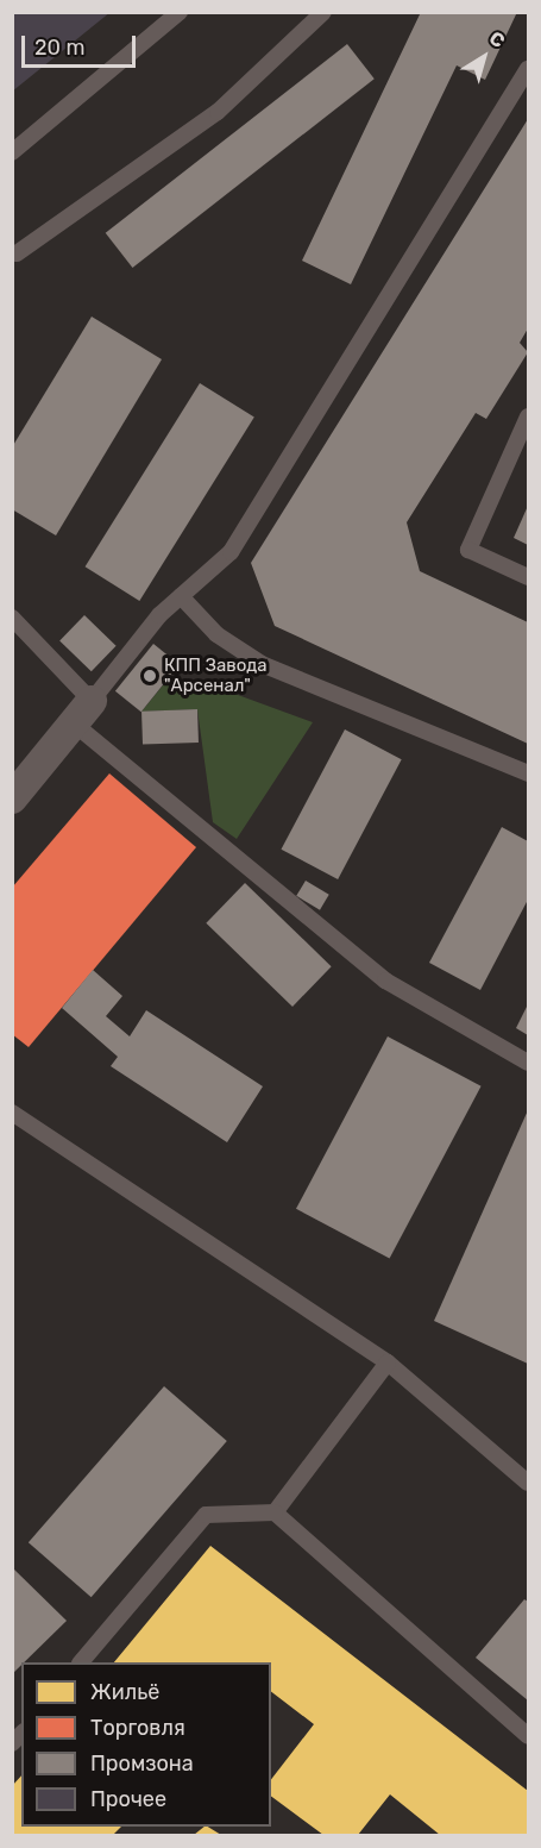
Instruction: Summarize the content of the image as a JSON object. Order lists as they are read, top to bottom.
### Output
{
  "places": ["КПП Завода \"Арсенал\""],
  "legend": [
    "Жильё",
    "Торговля",
    "Промзона",
    "Прочее"
  ],
  "scale_bar": "20 m",
  "north": "top right"
}
